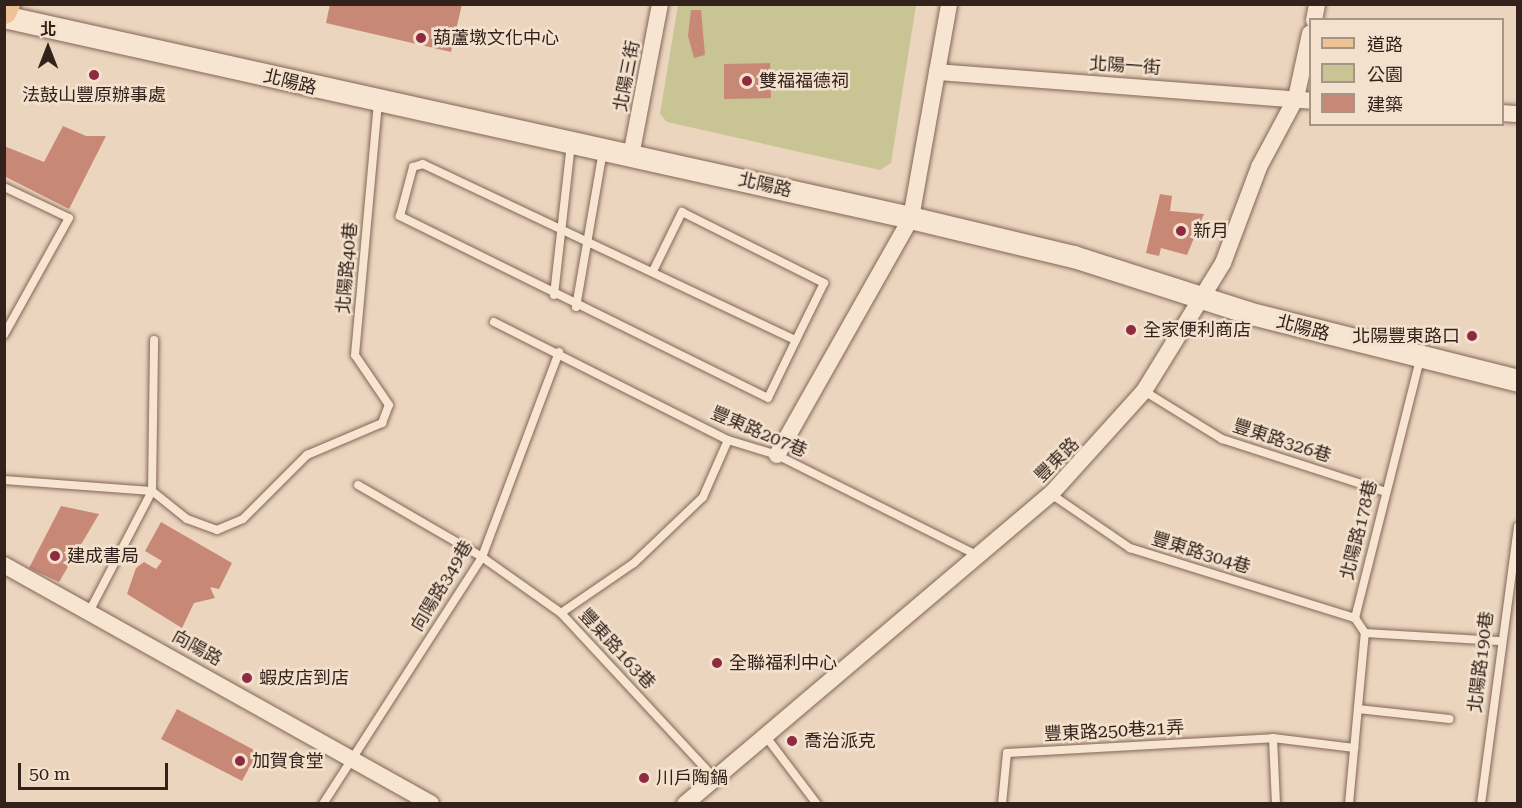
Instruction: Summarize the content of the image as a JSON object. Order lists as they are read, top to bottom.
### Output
{
  "streets": {
    "street": [
      "北陽一街",
      "北陽三街",
      "北陽路",
      "豐東路",
      "向陽路"
    ],
    "lane": [
      "北陽路40巷",
      "豐東路207巷",
      "豐東路326巷",
      "北陽路178巷",
      "豐東路304巷",
      "向陽路349巷",
      "豐東路163巷",
      "北陽路190巷",
      "豐東路250巷21弄"
    ]
  },
  "crossings": [
    ["北陽一街", "豐東路"],
    ["北陽三街", "北陽路"],
    ["北陽路", "北陽路40巷"],
    ["北陽路", "豐東路"],
    ["北陽路", "北陽路178巷"],
    ["豐東路207巷", "豐東路"],
    ["豐東路207巷", "向陽路349巷"],
    ["豐東路326巷", "豐東路"],
    ["豐東路326巷", "北陽路178巷"],
    ["豐東路", "豐東路304巷"],
    ["豐東路", "豐東路163巷"],
    ["北陽路178巷", "豐東路304巷"],
    ["向陽路349巷", "向陽路"],
    ["向陽路349巷", "豐東路163巷"]
  ],
  "places": [
    "葫蘆墩文化中心",
    "法鼓山豐原辦事處",
    "雙福福德祠",
    "新月",
    "全家便利商店",
    "北陽豐東路口",
    "建成書局",
    "全聯福利中心",
    "蝦皮店到店",
    "喬治派克",
    "加賀食堂",
    "川戶陶鍋"
  ],
  "legend": ["道路", "公園", "建築"],
  "scale_bar": "50 m",
  "north": "top"
}
